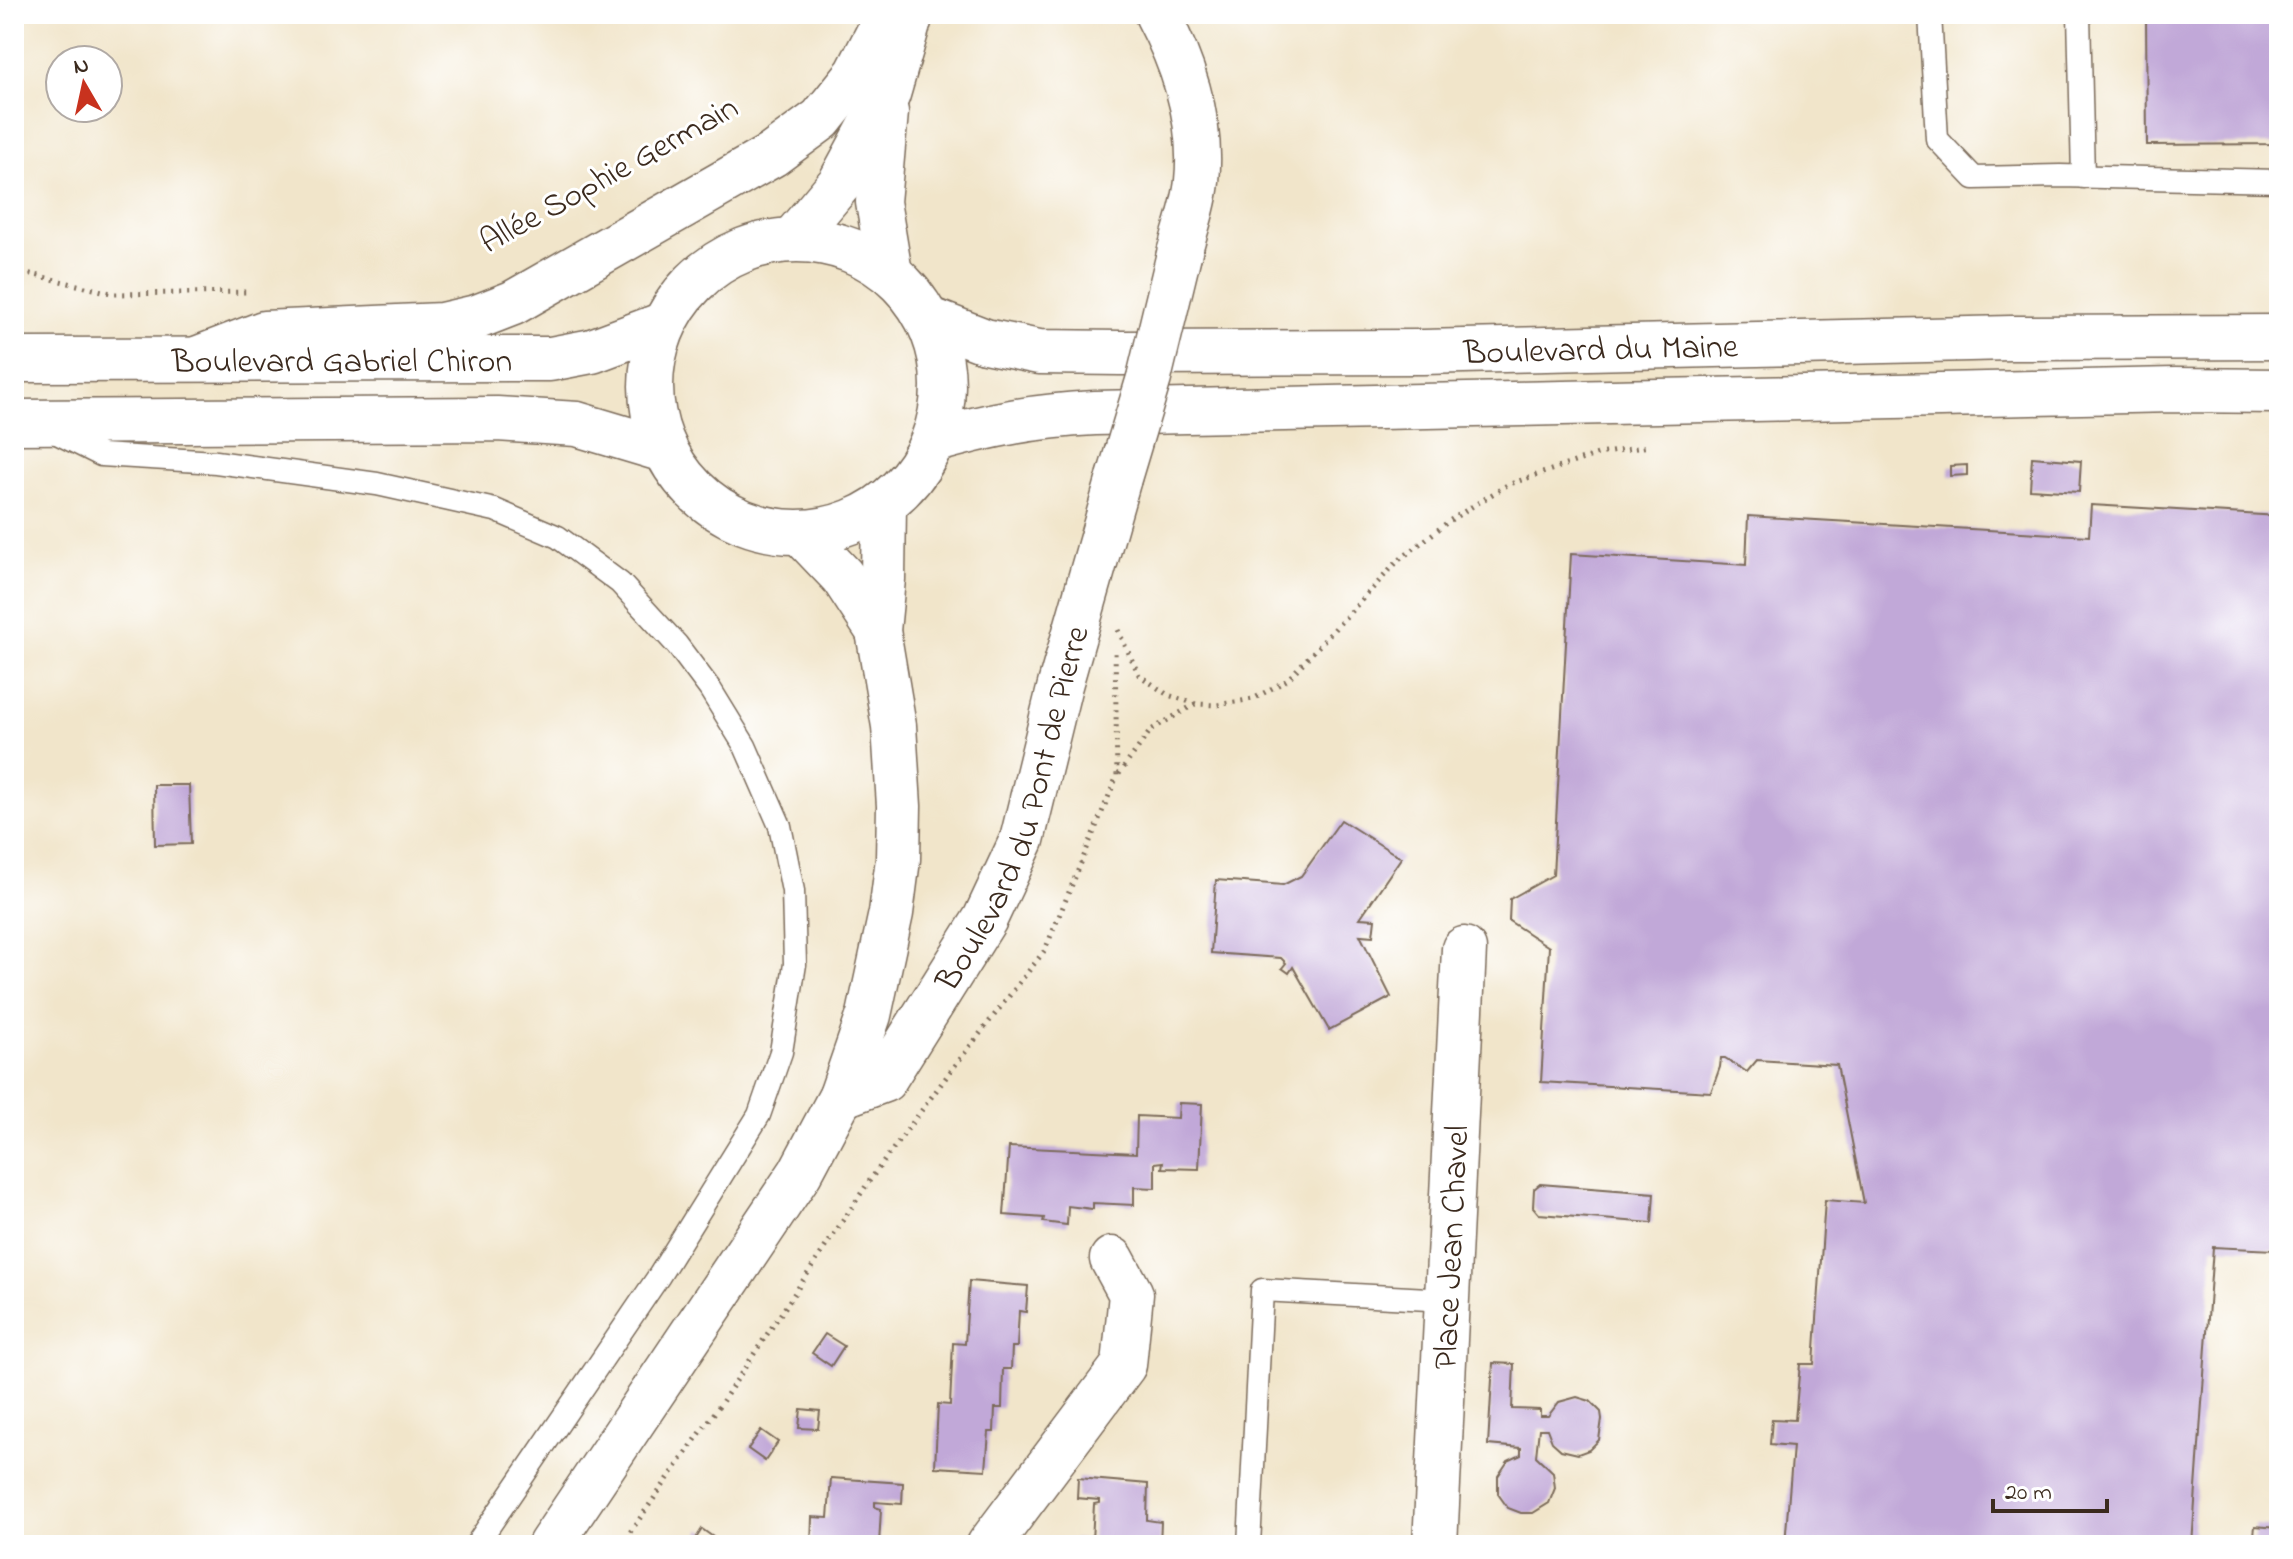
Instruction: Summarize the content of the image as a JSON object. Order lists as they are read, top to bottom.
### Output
{
  "streets": {
    "main road": [
      "Boulevard du Maine",
      "Boulevard Gabriel Chiron",
      "Boulevard du Pont de Pierre",
      "Place Jean Chavel"
    ]
  },
  "scale_bar": "20 m",
  "north": "top"
}
